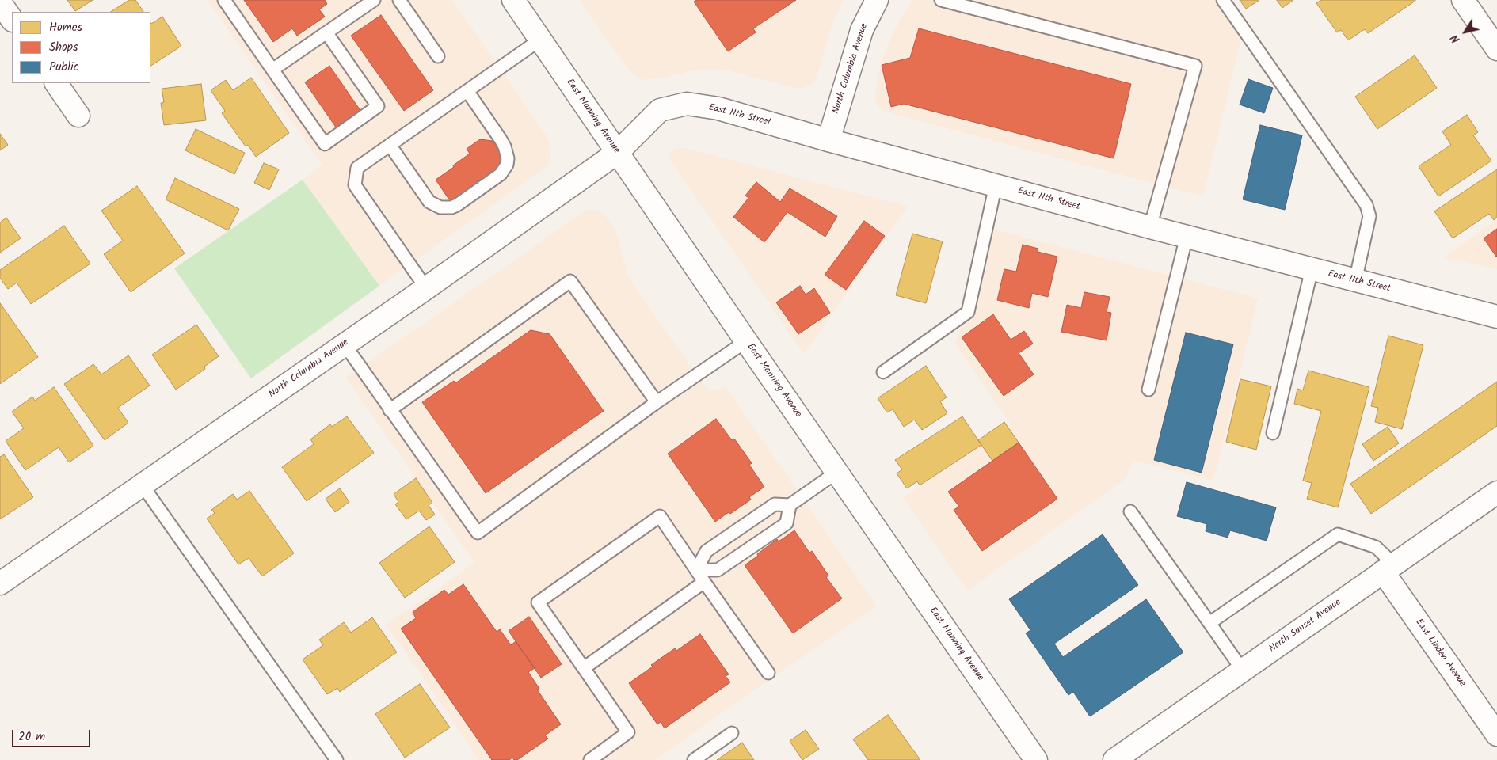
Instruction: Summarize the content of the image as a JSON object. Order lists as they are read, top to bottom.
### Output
{
  "streets": {
    "main road": [
      "North Columbia Avenue",
      "East 11th Street",
      "East Manning Avenue",
      "North Sunset Avenue",
      "East Linden Avenue"
    ]
  },
  "crossings": [
    ["North Columbia Avenue", "East 11th Street"],
    ["North Columbia Avenue", "East Manning Avenue"],
    ["East 11th Street", "East Manning Avenue"],
    ["North Sunset Avenue", "East Linden Avenue"]
  ],
  "legend": ["Homes", "Shops", "Public"],
  "scale_bar": "20 m",
  "north": "bottom left"
}
